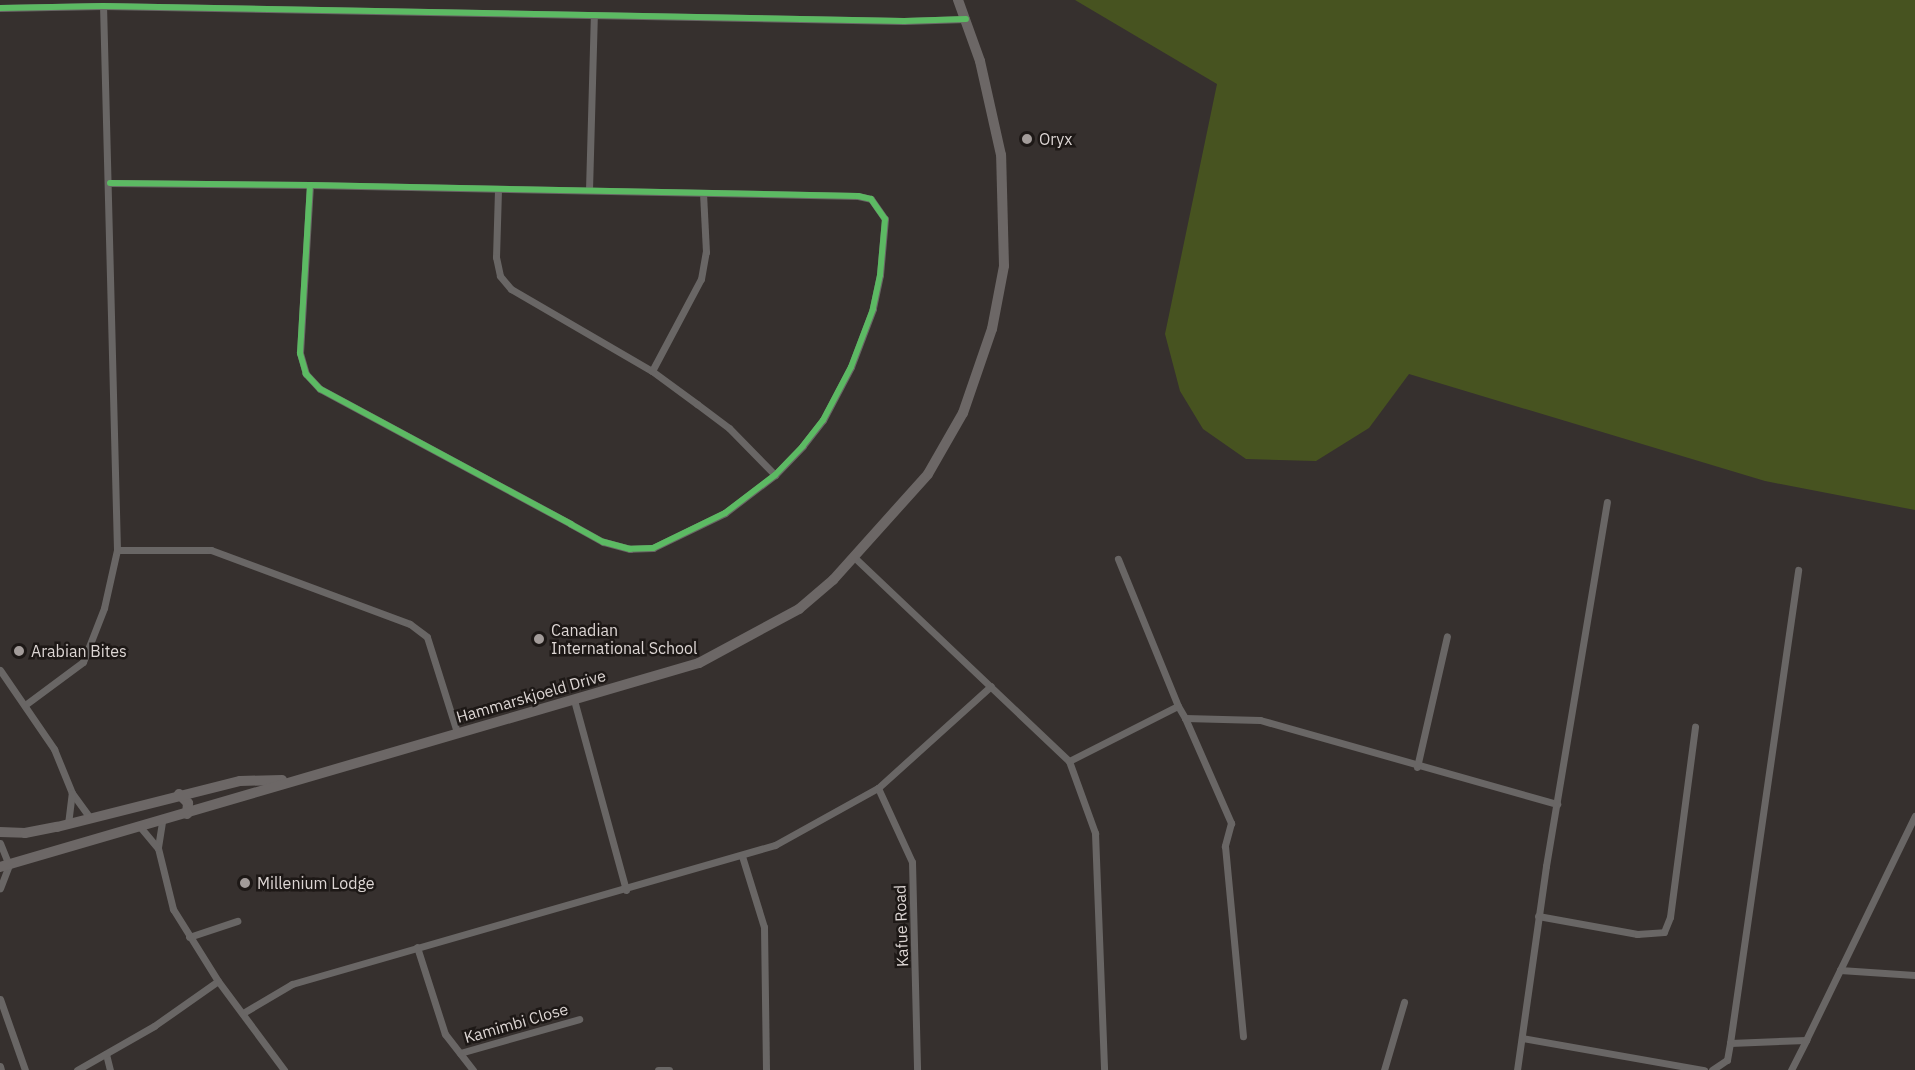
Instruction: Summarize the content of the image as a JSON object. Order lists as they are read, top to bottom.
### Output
{
  "streets": {
    "main road": ["Hammarskjoeld Drive"],
    "street": ["Kafue Road", "Kamimbi Close"]
  },
  "places": [
    "Oryx",
    "Canadian International School",
    "Arabian Bites",
    "Millenium Lodge"
  ]
}
